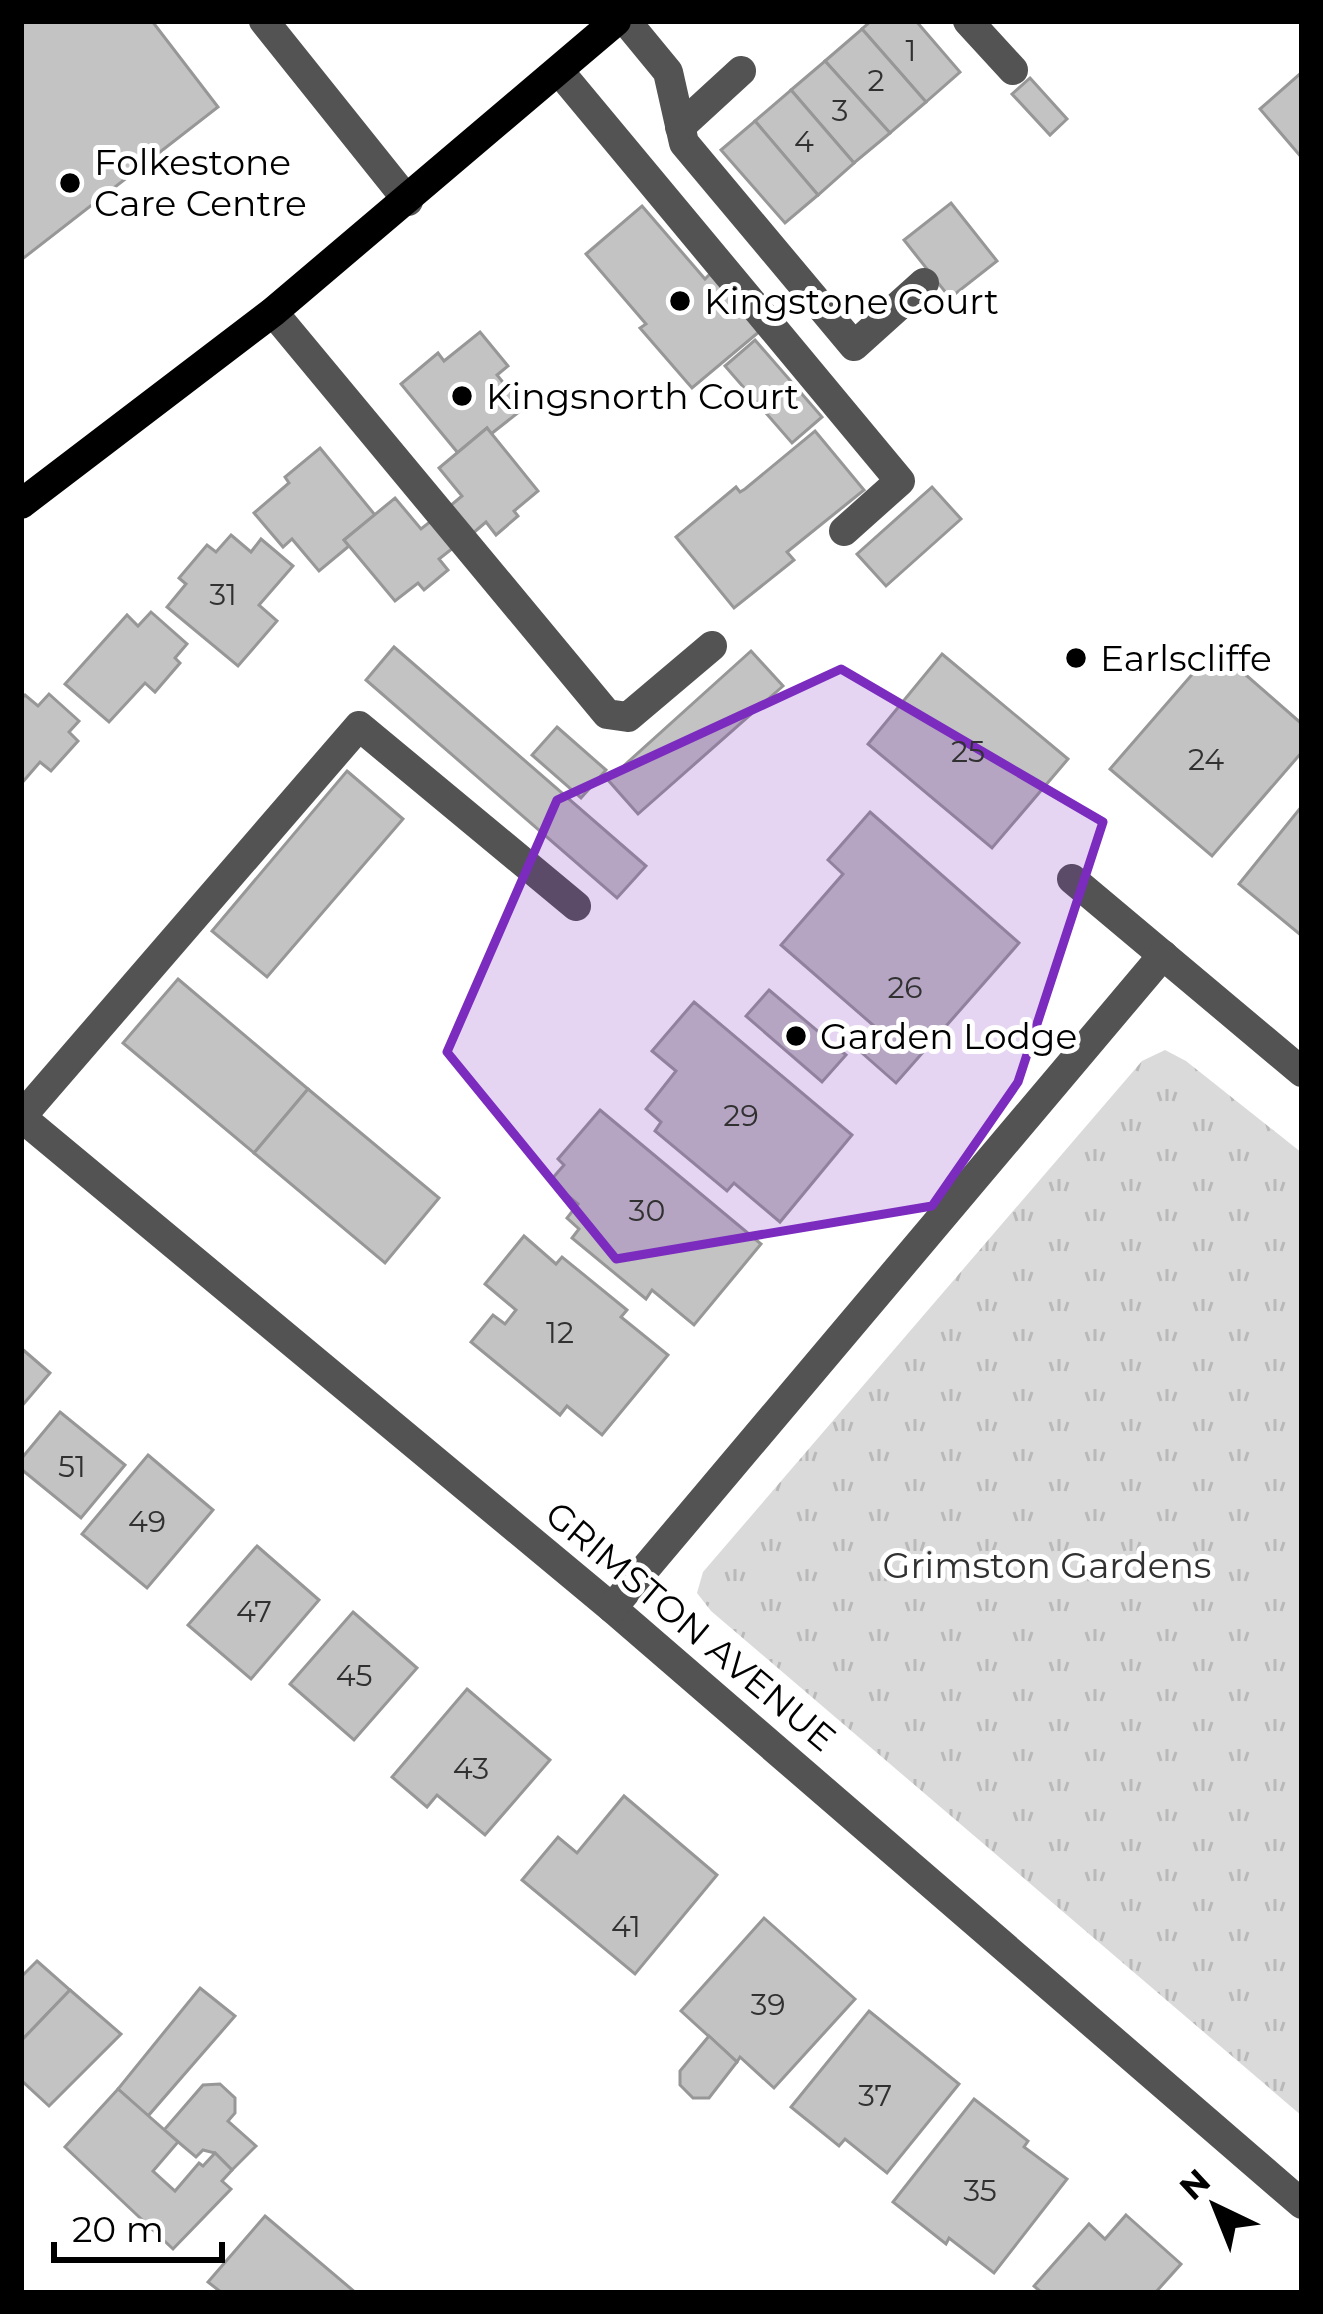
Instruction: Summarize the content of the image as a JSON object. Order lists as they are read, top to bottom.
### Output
{
  "streets": {
    "street": ["GRIMSTON AVENUE"]
  },
  "parks": ["Grimston Gardens"],
  "places": [
    "Folkestone Care Centre",
    "Kingstone Court",
    "Kingsnorth Court",
    "Earlscliffe",
    "Garden Lodge"
  ],
  "house_numbers": [
    "1",
    "2",
    "3",
    "4",
    "31",
    "25",
    "24",
    "26",
    "29",
    "30",
    "12",
    "51",
    "49",
    "47",
    "45",
    "43",
    "41",
    "39",
    "37",
    "35"
  ],
  "scale_bar": "20 m",
  "north": "top left"
}
